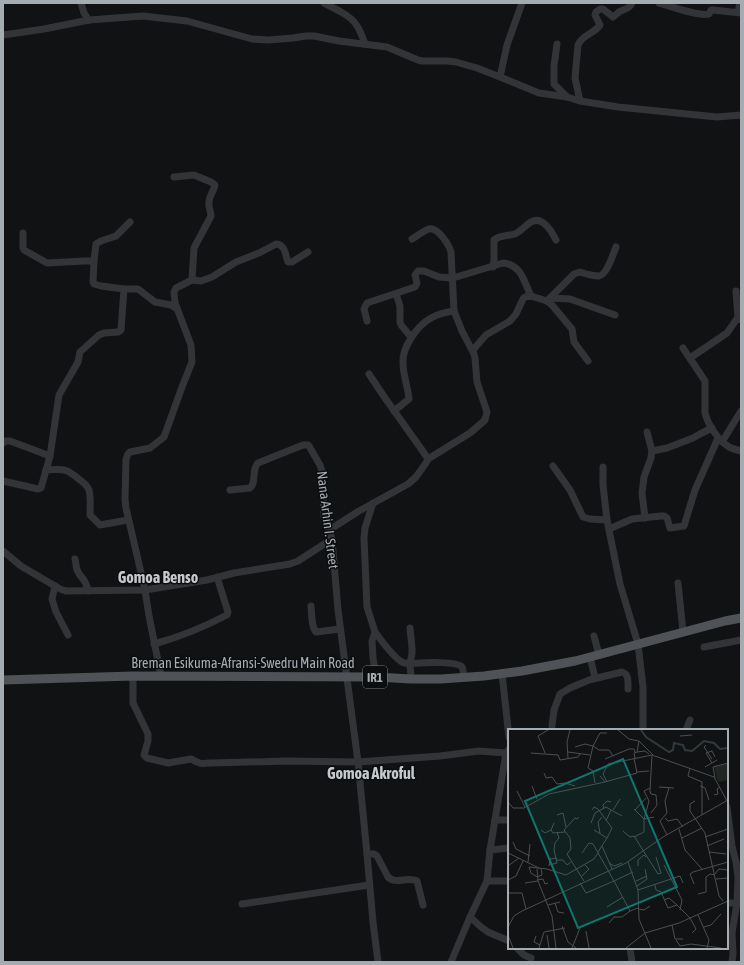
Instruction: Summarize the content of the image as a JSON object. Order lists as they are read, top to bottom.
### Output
{
  "streets": {
    "main road": ["Breman Esikuma-Afransi-Swedru Main Road", "IR1"],
    "street": ["Nana Arhin I. Street"]
  },
  "crossings": [
    ["Nana Arhin I. Street", "Breman Esikuma-Afransi-Swedru Main Road"]
  ],
  "districts": ["Gomoa Benso", "Gomoa Akroful"]
}
